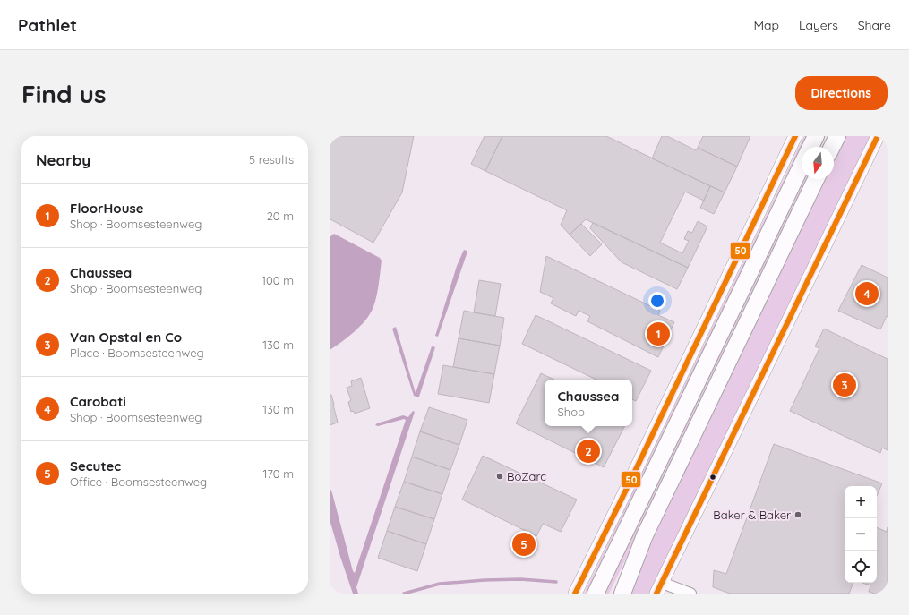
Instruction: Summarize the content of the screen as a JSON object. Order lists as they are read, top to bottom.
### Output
{
  "places": ["BoZarc", "Baker & Baker"],
  "lines": ["transit line 50"],
  "north": "bottom",
  "page": {
    "header": "Pathlet",
    "nav": ["Map", "Layers", "Share"],
    "buttons": "Directions",
    "title": "Find us",
    "heading": ["Nearby", "5 results"],
    "list": [
      {
        "mark": "1",
        "name": "FloorHouse",
        "note": "Shop · Boomsesteenweg",
        "value": "20 m"
      },
      {
        "mark": "2",
        "name": "Chaussea",
        "note": "Shop · Boomsesteenweg",
        "value": "100 m"
      },
      {
        "mark": "3",
        "name": "Van Opstal en Co",
        "note": "Place · Boomsesteenweg",
        "value": "130 m"
      },
      {
        "mark": "4",
        "name": "Carobati",
        "note": "Shop · Boomsesteenweg",
        "value": "130 m"
      },
      {
        "mark": "5",
        "name": "Secutec",
        "note": "Office · Boomsesteenweg",
        "value": "170 m"
      }
    ],
    "pins": [
      "4",
      "1",
      "3",
      "2",
      "5"
    ],
    "popup": ["Chaussea", "Shop"],
    "map_buttons": ["+", "−"]
  }
}
